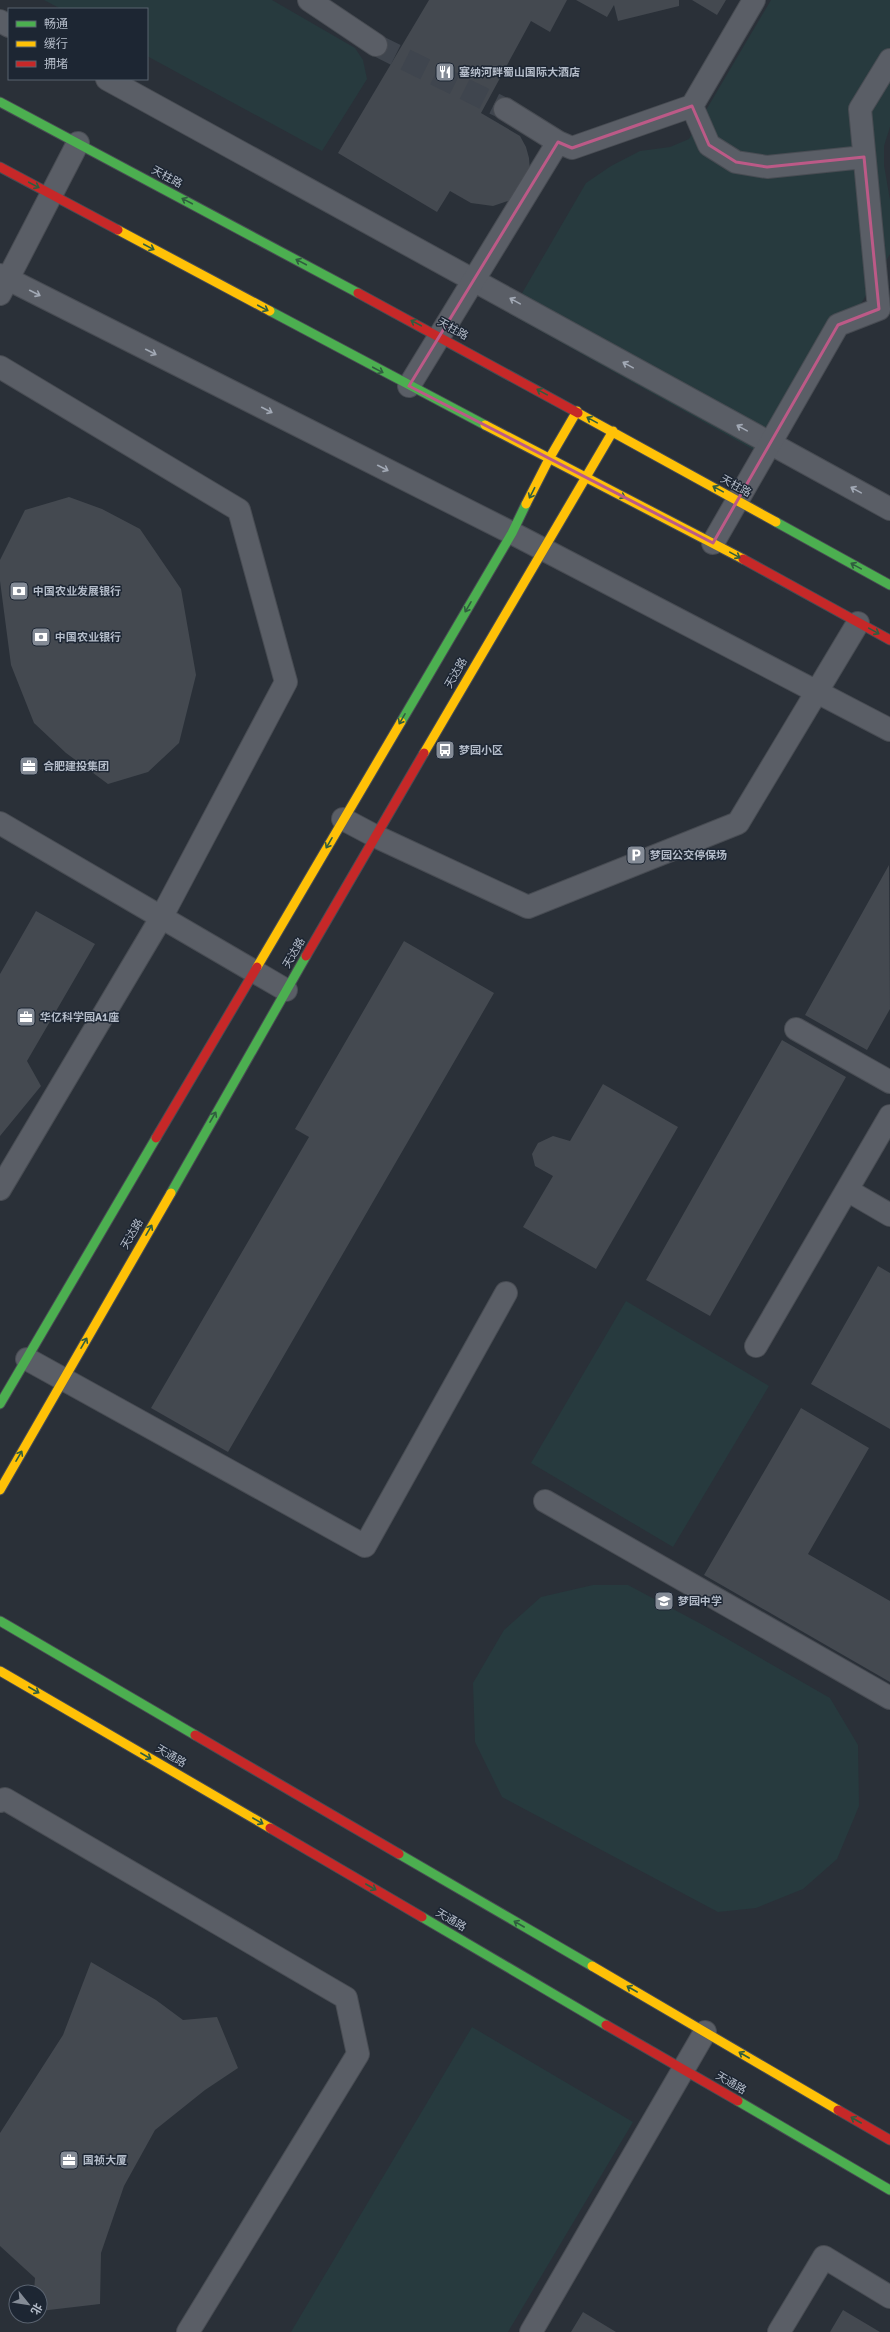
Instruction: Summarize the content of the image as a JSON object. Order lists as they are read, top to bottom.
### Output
{
  "streets": {
    "street": ["天柱路", "天达路", "天通路"]
  },
  "crossings": [
    ["天柱路", "天达路"]
  ],
  "places": {
    "restaurant": ["塞纳河畔蜀山国际大酒店"],
    "bank": ["中国农业发展银行", "中国农业银行"],
    "bus stop": ["梦园小区"],
    "office": ["合肥建投集团", "华亿科学园A1座", "国祯大厦"],
    "parking": ["梦园公交停保场"],
    "school or university": ["梦园中学"]
  },
  "legend": ["畅通", "缓行", "拥堵"],
  "north": "bottom right"
}
